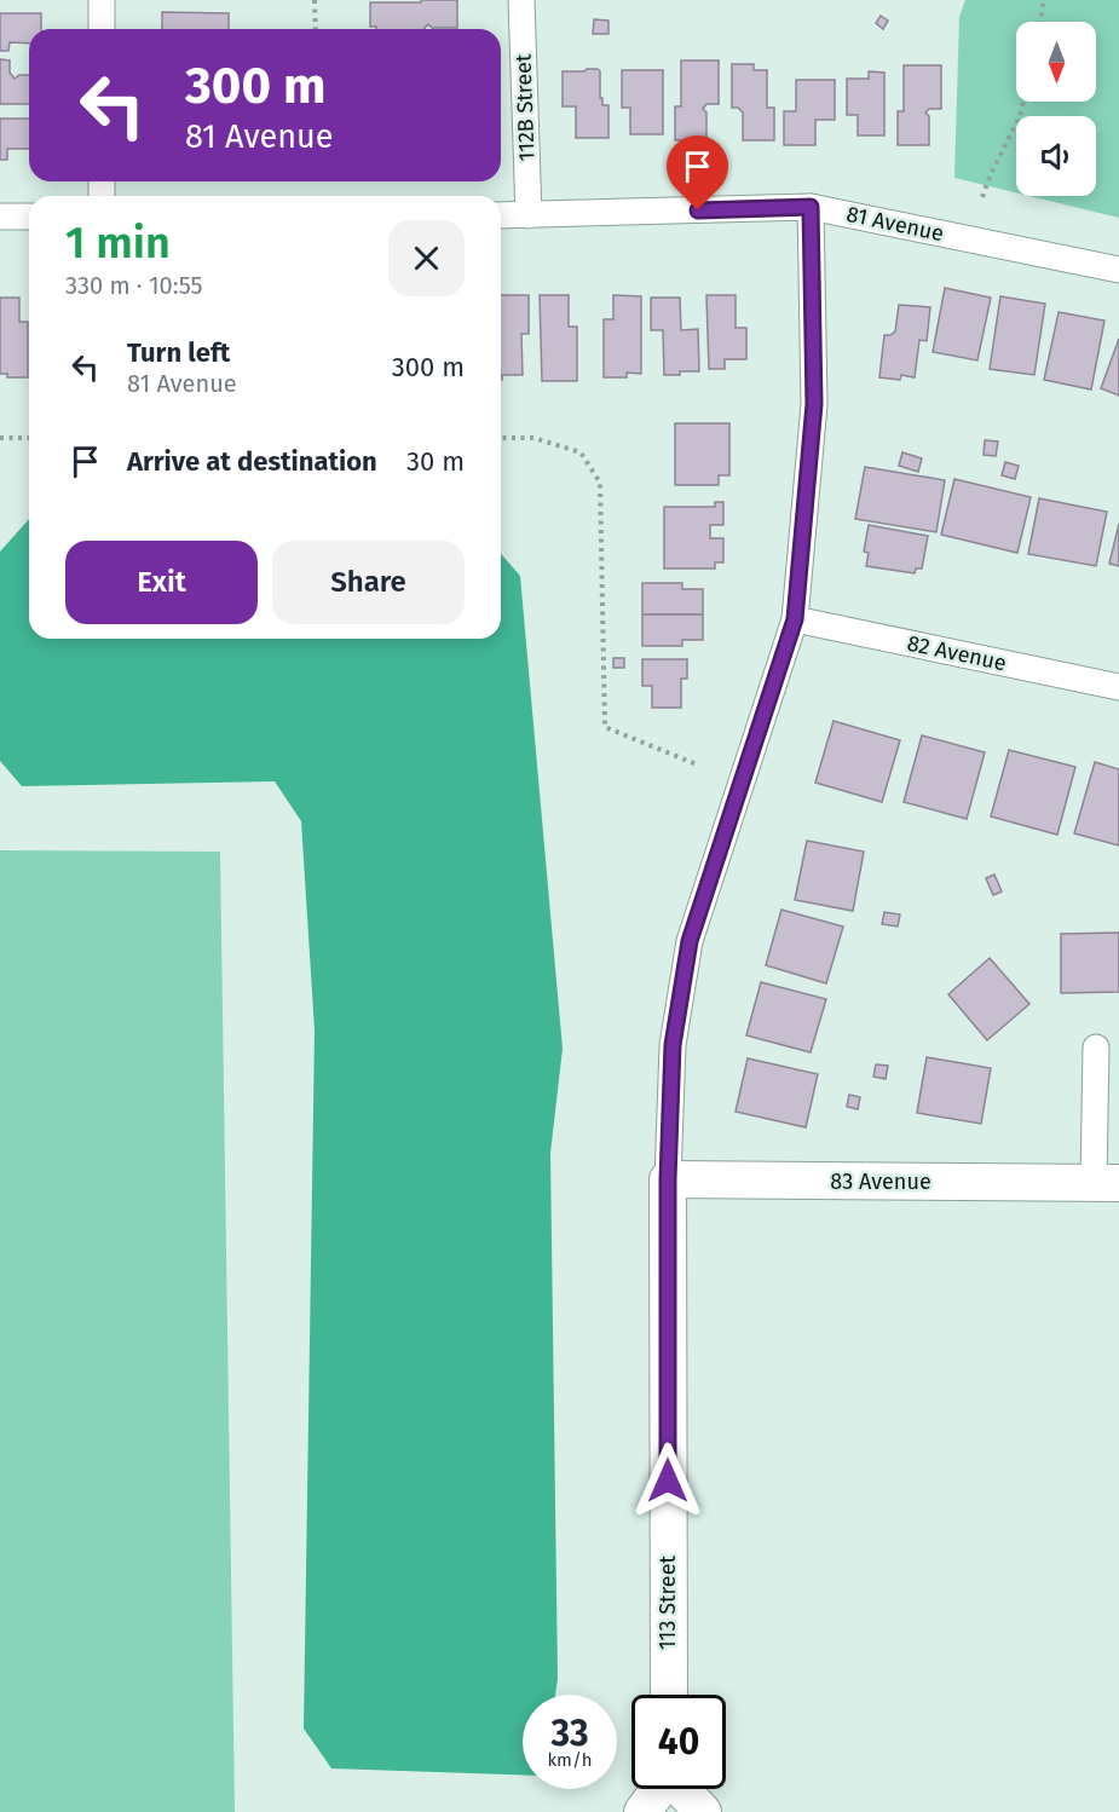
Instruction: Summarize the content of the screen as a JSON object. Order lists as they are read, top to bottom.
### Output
{
  "streets": {
    "street": [
      "112B Street",
      "81 Avenue",
      "82 Avenue",
      "83 Avenue",
      "113 Street"
    ]
  },
  "crossings": [
    ["112B Street", "81 Avenue"],
    ["81 Avenue", "113 Street"],
    ["82 Avenue", "113 Street"],
    ["83 Avenue", "113 Street"]
  ],
  "north": "bottom",
  "page": {
    "turn": ["300 m", "81 Avenue"],
    "heading": ["1 min", "330 m · 10:55"],
    "list": [
      {
        "name": "Turn left",
        "note": "81 Avenue",
        "value": "300 m"
      },
      {
        "name": "Arrive at destination",
        "value": "30 m"
      }
    ],
    "buttons": ["Exit", "Share"],
    "speed": "33 km/h",
    "limit": "40"
  }
}
